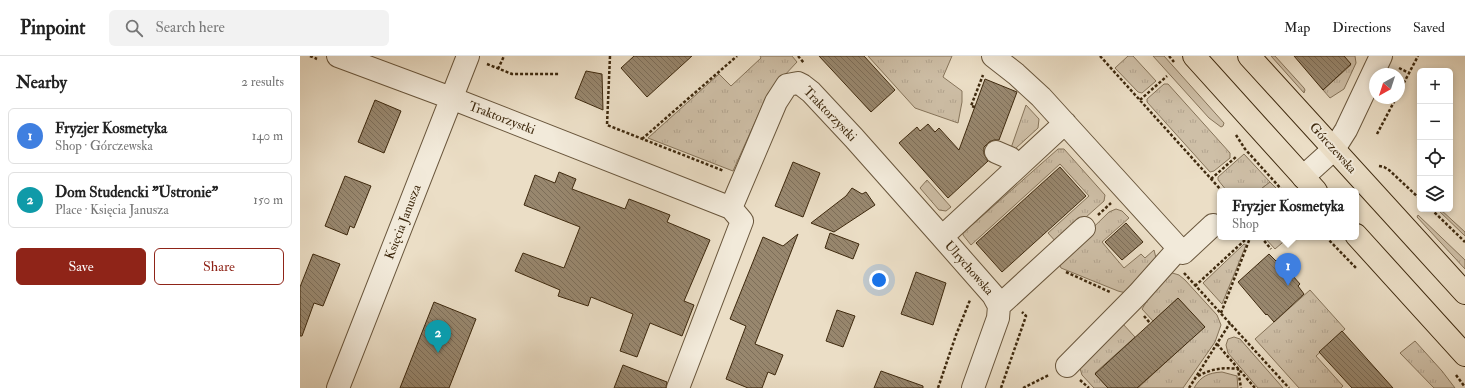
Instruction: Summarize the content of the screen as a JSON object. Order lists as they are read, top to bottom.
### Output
{
  "streets": {
    "main road": ["Górczewska"],
    "street": ["Traktorzystki", "Księcia Janusza", "Ulrychowska"]
  },
  "crossings": [
    ["Traktorzystki", "Księcia Janusza"],
    ["Traktorzystki", "Ulrychowska"]
  ],
  "north": "bottom left",
  "page": {
    "header": "Pinpoint",
    "search": "Search here",
    "nav": ["Map", "Directions", "Saved"],
    "heading": ["Nearby", "2 results"],
    "map_buttons": ["+", "−"],
    "list": [
      {
        "mark": "1",
        "name": "Fryzjer Kosmetyka",
        "note": "Shop · Górczewska",
        "value": "140 m"
      },
      {
        "mark": "2",
        "name": "Dom Studencki \"Ustronie\"",
        "note": "Place · Księcia Janusza",
        "value": "150 m"
      }
    ],
    "popup": ["Fryzjer Kosmetyka", "Shop"],
    "buttons": ["Save", "Share"],
    "pins": ["1", "2"]
  }
}
